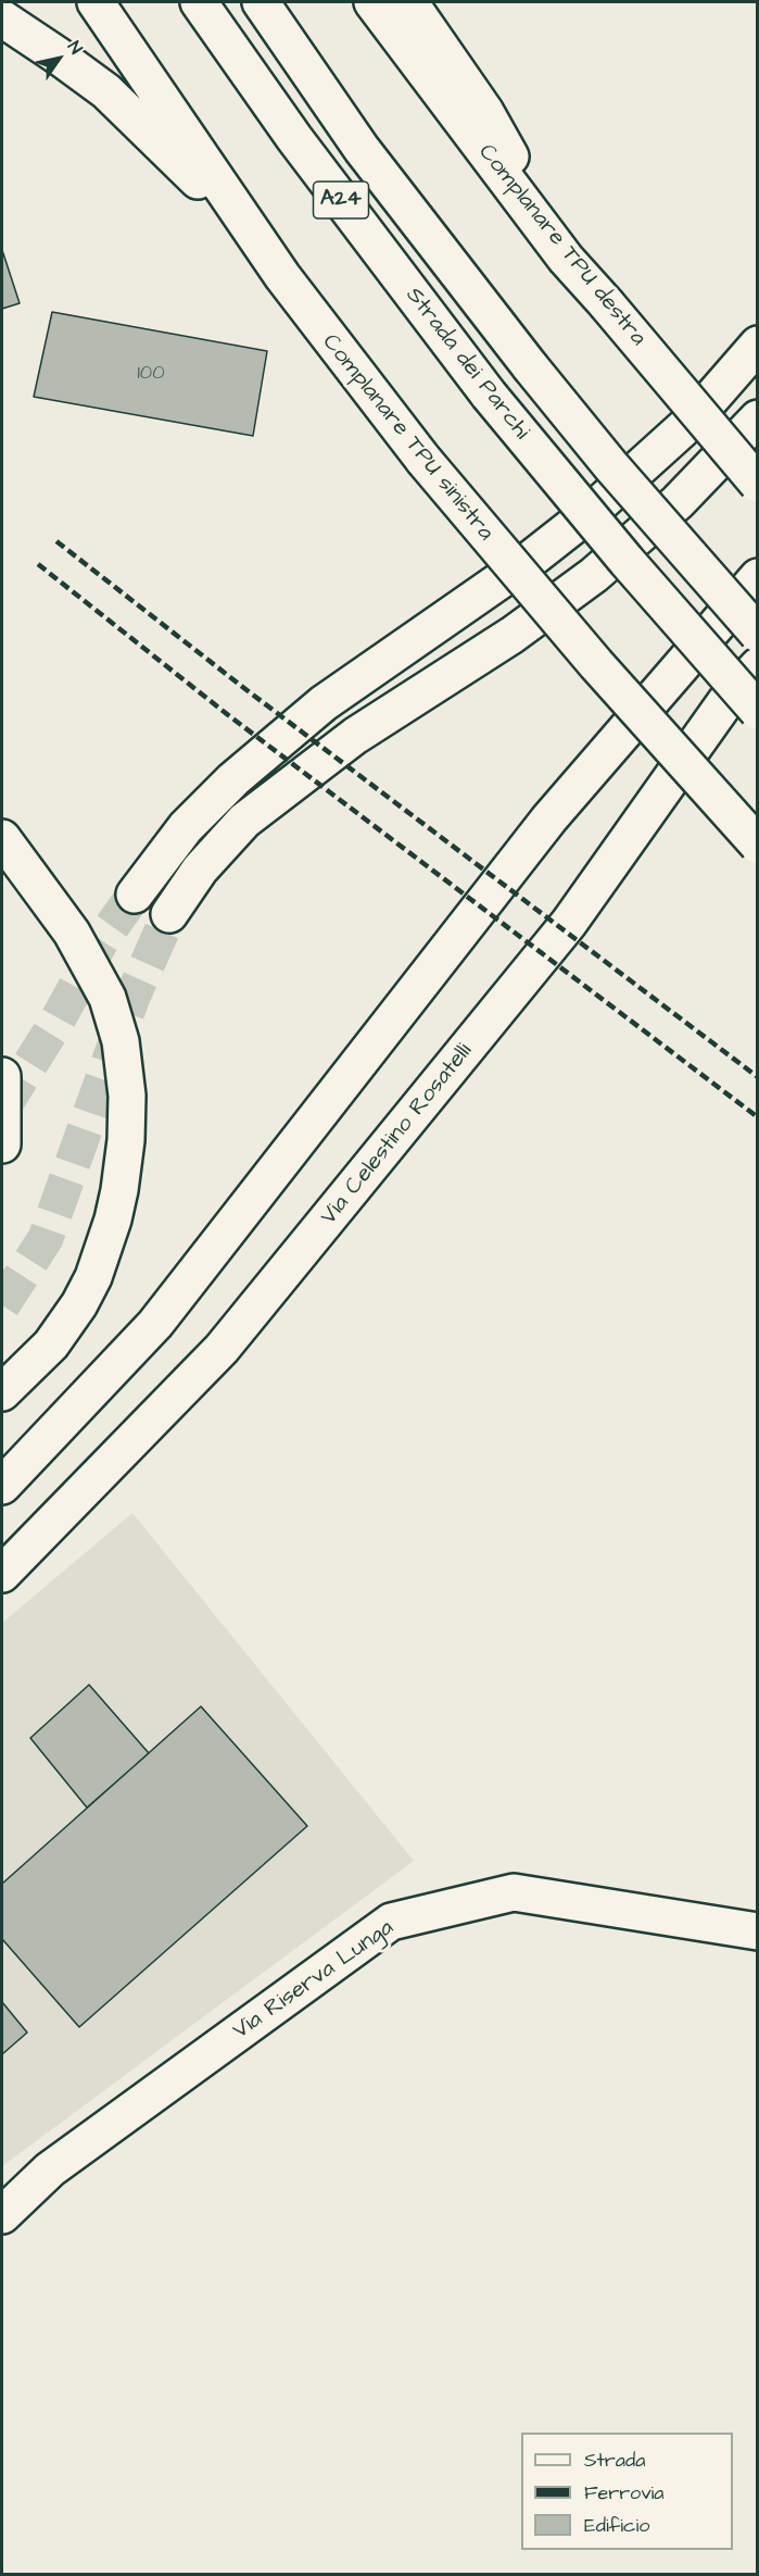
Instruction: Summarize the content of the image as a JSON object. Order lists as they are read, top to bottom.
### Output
{
  "streets": {
    "main road": [
      "A24",
      "Complanare TPU destra",
      "Strada dei Parchi",
      "Complanare TPU sinistra",
      "Via Celestino Rosatelli",
      "Via Riserva Lunga"
    ]
  },
  "house_numbers": ["100"],
  "legend": ["Strada", "Ferrovia", "Edificio"],
  "north": "top right"
}
